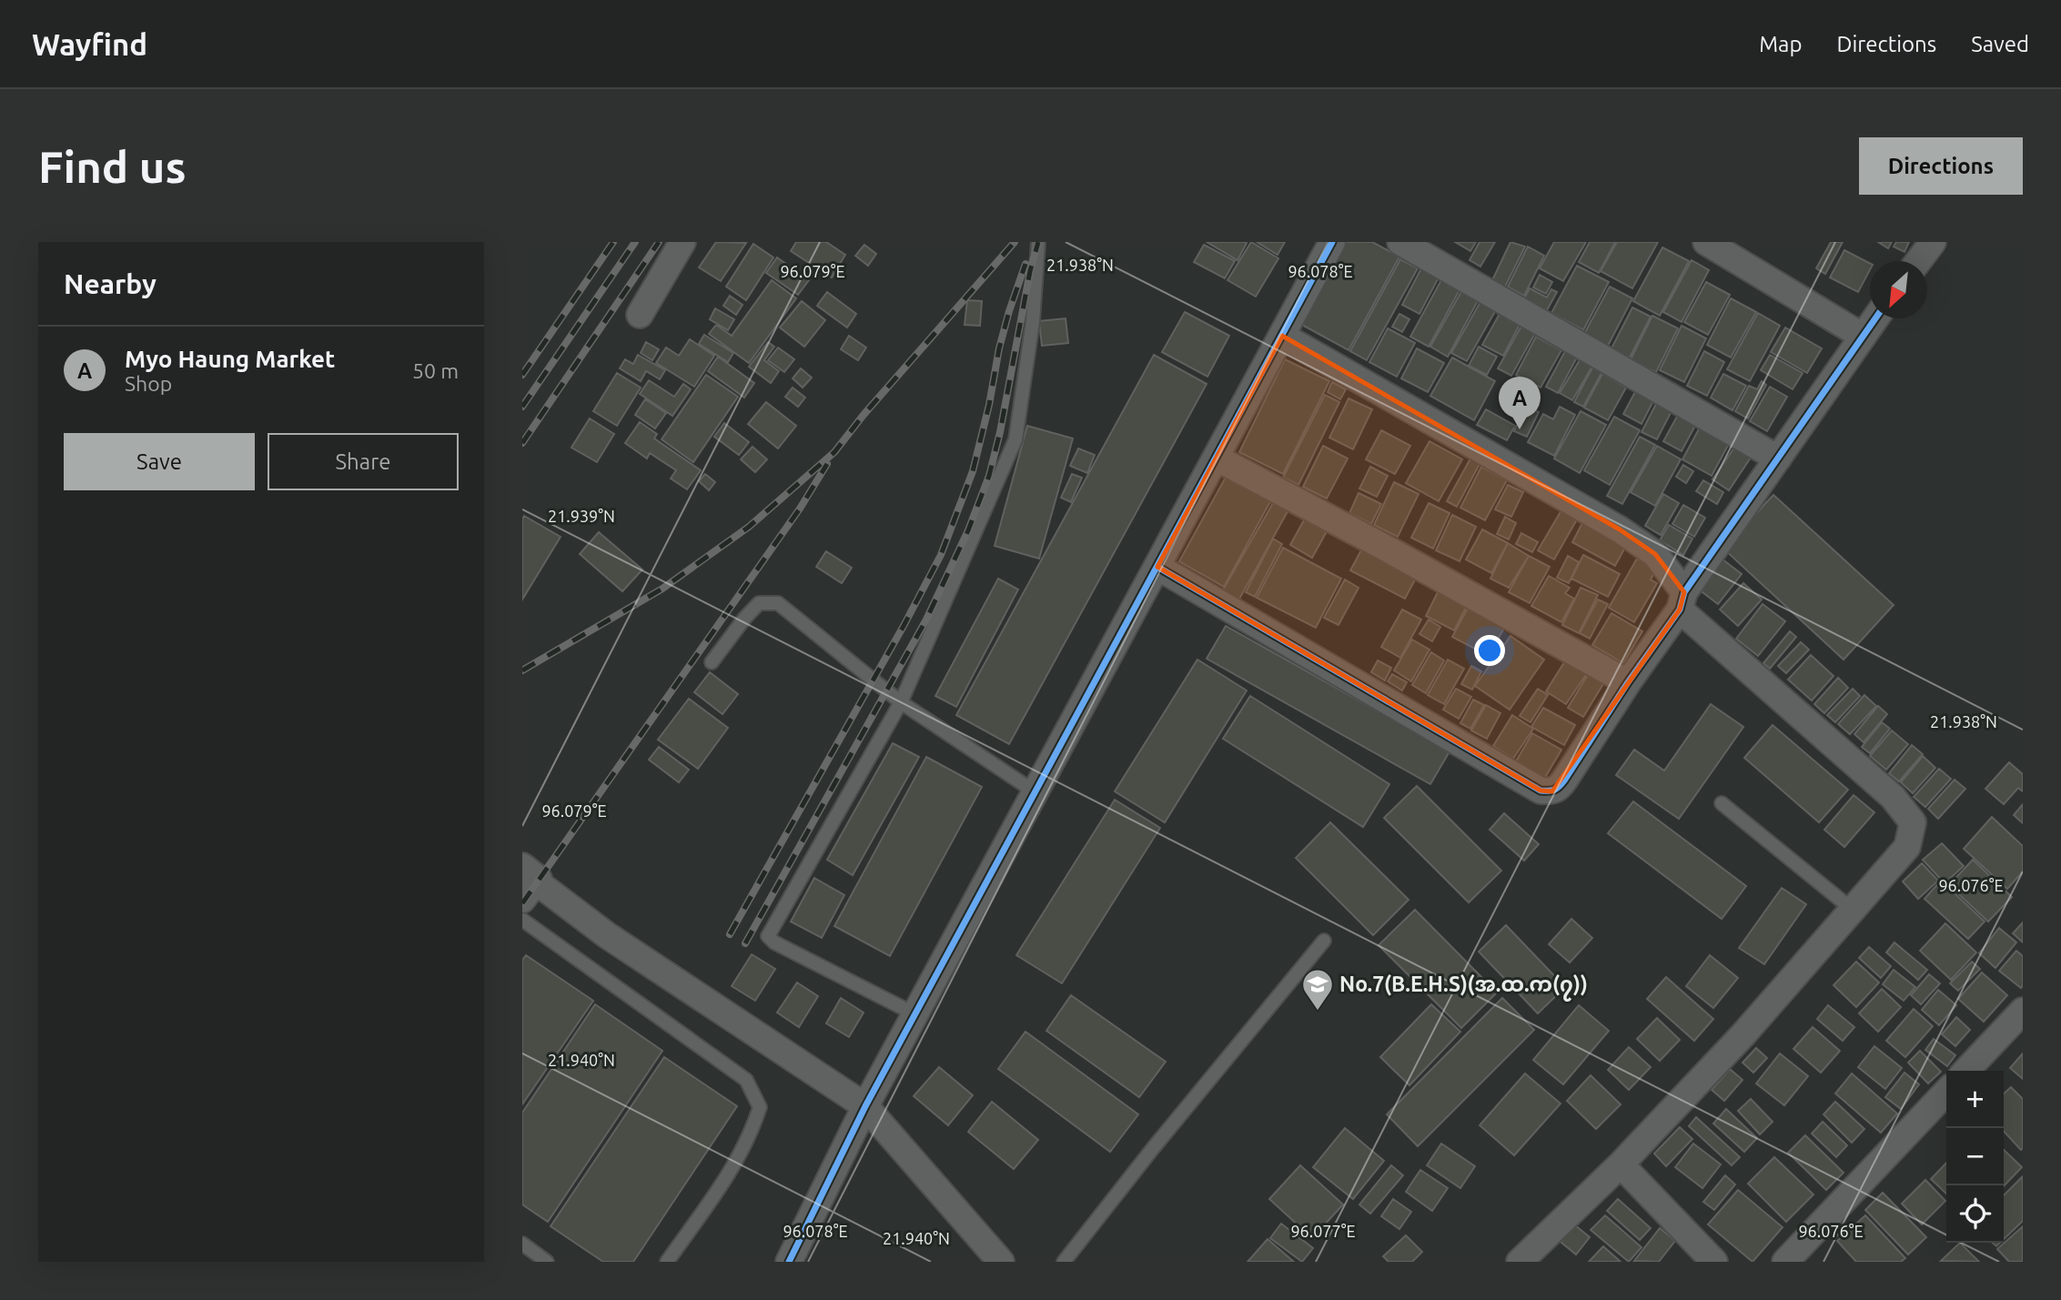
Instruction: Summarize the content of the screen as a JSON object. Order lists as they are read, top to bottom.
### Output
{
  "places": {
    "school or university": ["No.7(B.E.H.S)(အ.ထ.က(၇))"]
  },
  "north": "bottom left",
  "page": {
    "header": "Wayfind",
    "nav": ["Map", "Directions", "Saved"],
    "buttons": [
      "Directions",
      ["Save", "Share"]
    ],
    "title": "Find us",
    "heading": "Nearby",
    "list": [
      {
        "mark": "A",
        "name": "Myo Haung Market",
        "note": "Shop",
        "value": "50 m"
      }
    ],
    "pins": "A",
    "map_buttons": ["+", "−"]
  },
  "coordinates": [
    "21.938°N",
    "96.079°E",
    "96.078°E",
    "21.939°N",
    "96.076°E",
    "21.940°N",
    "96.077°E"
  ]
}
